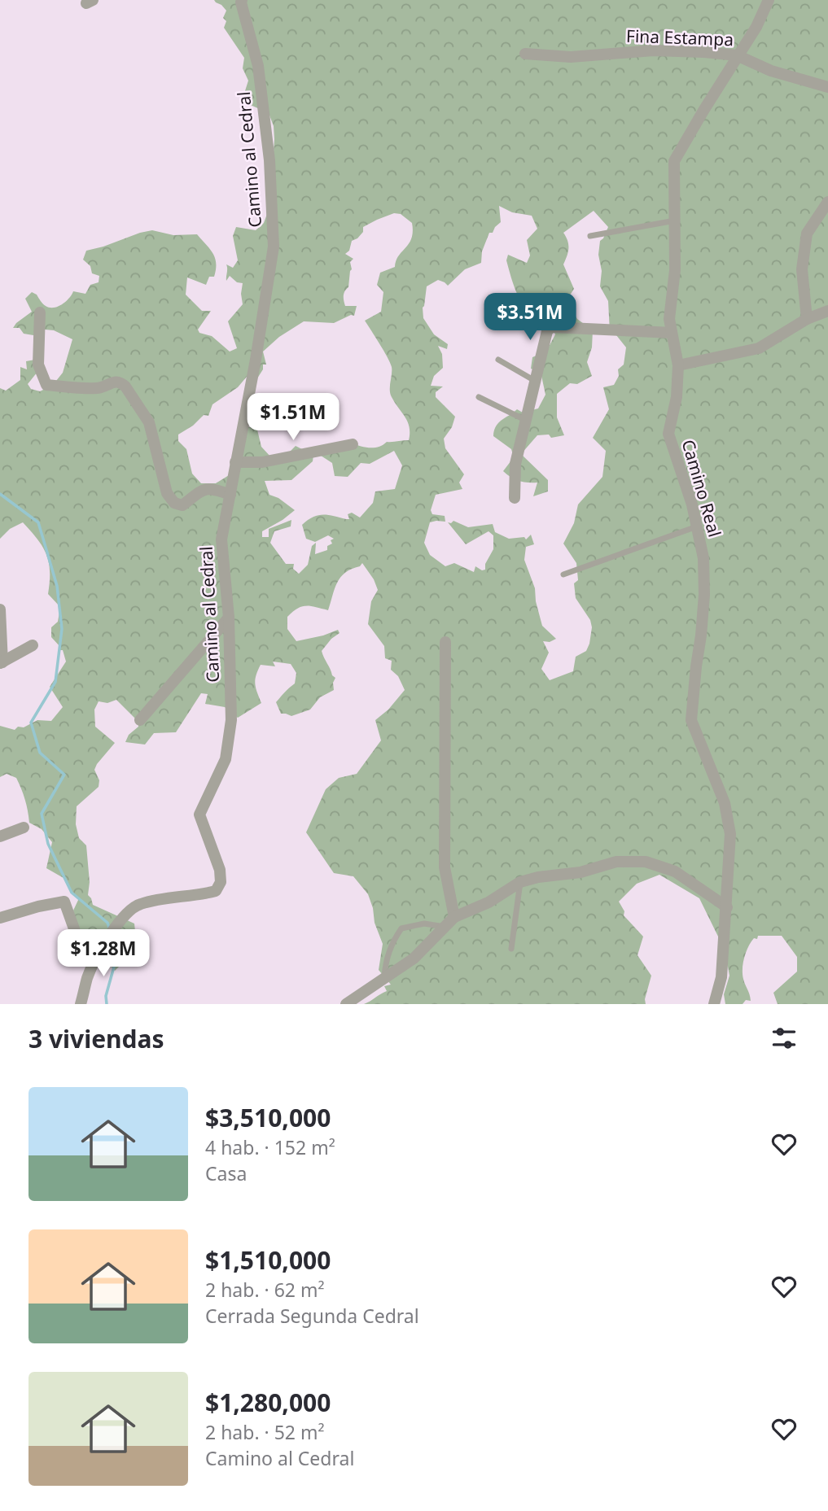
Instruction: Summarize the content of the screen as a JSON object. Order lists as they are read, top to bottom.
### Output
{
  "streets": {
    "street": ["Fina Estampa", "Camino al Cedral", "Camino Real"]
  },
  "crossings": [
    ["Fina Estampa", "Camino Real"]
  ],
  "page": {
    "price": ["$3.51M", "$1.51M", "$1.28M"],
    "heading": "3 viviendas",
    "list": [
      {
        "name": "$3,510,000",
        "note": "4 hab. · 152 m² · Casa"
      },
      {
        "name": "$1,510,000",
        "note": "2 hab. · 62 m² · Cerrada Segunda Cedral"
      },
      {
        "name": "$1,280,000",
        "note": "2 hab. · 52 m² · Camino al Cedral"
      }
    ]
  }
}
